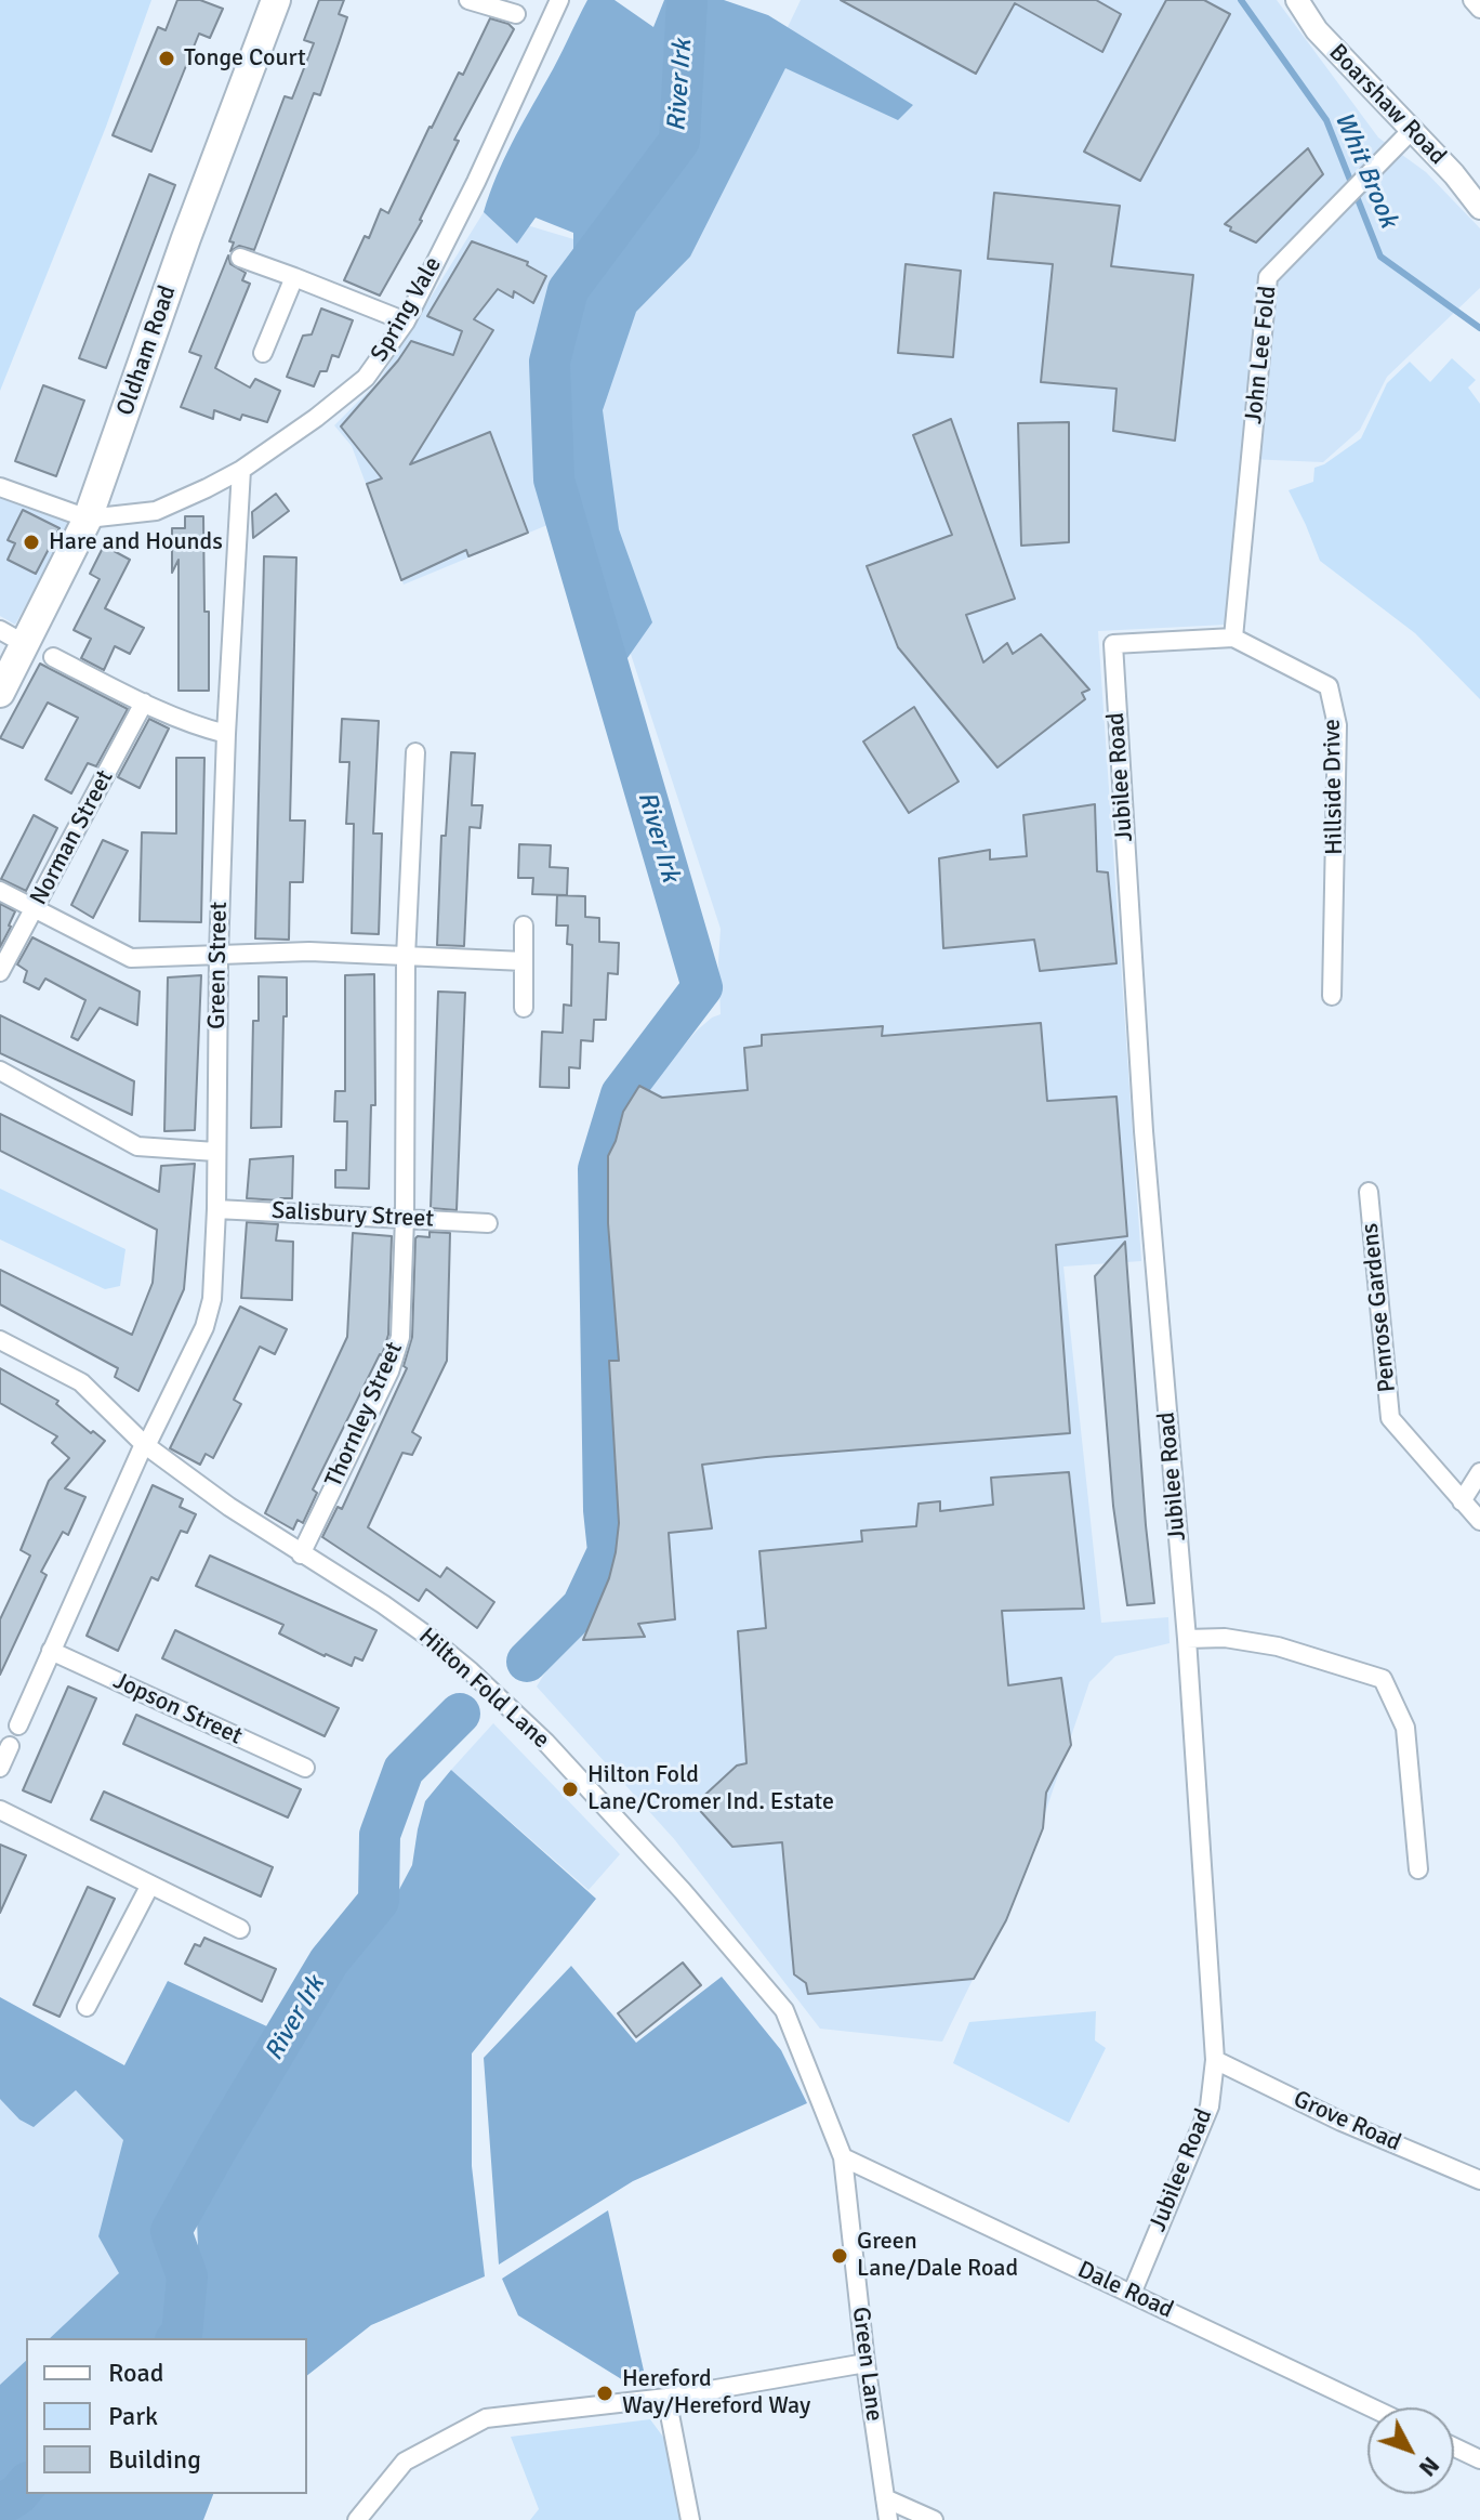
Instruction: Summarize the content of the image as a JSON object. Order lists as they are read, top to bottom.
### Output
{
  "streets": {
    "main road": ["Oldham Road"],
    "street": [
      "Boarshaw Road",
      "Spring Vale",
      "John Lee Fold",
      "Jubilee Road",
      "Hillside Drive",
      "Norman Street",
      "Green Street",
      "Salisbury Street",
      "Penrose Gardens",
      "Thornley Street",
      "Hilton Fold Lane",
      "Jopson Street",
      "Grove Road",
      "Dale Road",
      "Green Lane"
    ]
  },
  "crossings": [
    ["Boarshaw Road", "John Lee Fold"],
    ["Spring Vale", "Oldham Road"],
    ["Spring Vale", "Green Street"],
    ["John Lee Fold", "Jubilee Road"],
    ["John Lee Fold", "Hillside Drive"],
    ["Jubilee Road", "Hillside Drive"],
    ["Jubilee Road", "Grove Road"],
    ["Jubilee Road", "Dale Road"],
    ["Green Street", "Salisbury Street"],
    ["Green Street", "Hilton Fold Lane"],
    ["Green Street", "Jopson Street"],
    ["Salisbury Street", "Thornley Street"],
    ["Thornley Street", "Hilton Fold Lane"],
    ["Hilton Fold Lane", "Dale Road"],
    ["Hilton Fold Lane", "Green Lane"],
    ["Dale Road", "Green Lane"]
  ],
  "water": ["River Irk", "Whit Brook"],
  "places": [
    "Tonge Court",
    "Hare and Hounds",
    "Hilton Fold Lane/Cromer Ind. Estate",
    "Green Lane/Dale Road",
    "Hereford Way/Hereford Way"
  ],
  "legend": ["Road", "Park", "Building"],
  "north": "bottom right"
}
